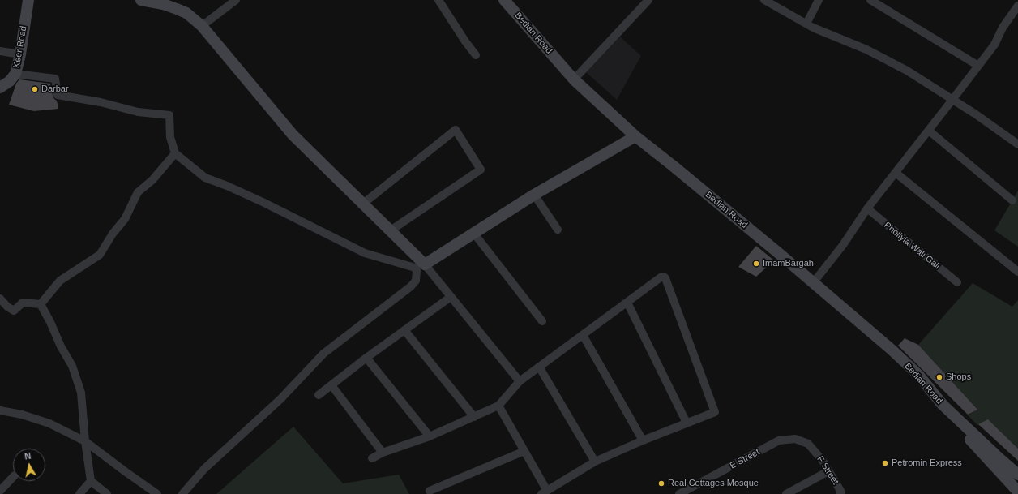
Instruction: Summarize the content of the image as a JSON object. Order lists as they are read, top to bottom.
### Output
{
  "streets": {
    "main road": ["Bedian Road", "Keer Road"],
    "street": ["Pholiyia Wali Gali", "E Street", "F Street"]
  },
  "crossings": [
    ["E Street", "F Street"]
  ],
  "places": [
    "Darbar",
    "ImamBargah",
    "Shops",
    "Petromin Express",
    "Real Cottages Mosque"
  ],
  "north": "top"
}
